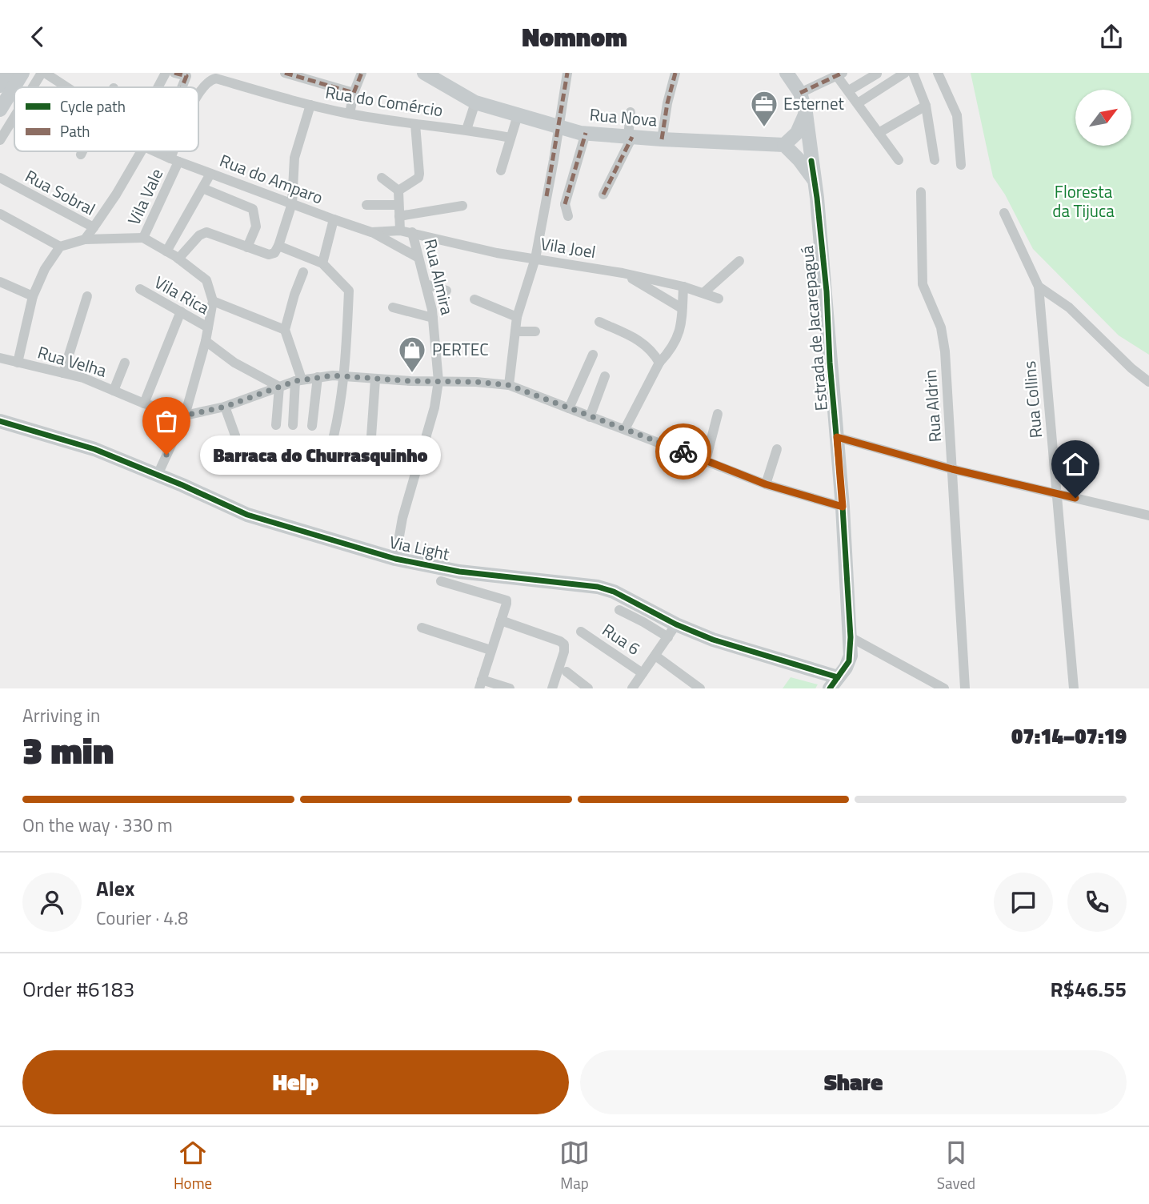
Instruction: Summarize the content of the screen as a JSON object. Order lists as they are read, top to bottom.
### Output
{
  "streets": {
    "street": [
      "Rua do Comércio",
      "Rua Nova",
      "Rua do Amparo",
      "Rua Sobral",
      "Vila Vale",
      "Vila Joel",
      "Rua Almira",
      "Vila Rica",
      "Estrada de Jacarepaguá",
      "Rua Velha",
      "Rua Collins",
      "Rua Aldrin",
      "Via Light",
      "Rua 6"
    ]
  },
  "crossings": [
    ["Rua do Comércio", "Rua do Amparo"],
    ["Rua do Comércio", "Vila Vale"],
    ["Rua do Amparo", "Vila Vale"],
    ["Rua do Amparo", "Vila Joel"],
    ["Rua do Amparo", "Rua Almira"],
    ["Rua Sobral", "Vila Vale"],
    ["Vila Joel", "Rua Almira"],
    ["Rua Almira", "Rua Velha"],
    ["Rua Almira", "Via Light"],
    ["Estrada de Jacarepaguá", "Rua Velha"],
    ["Estrada de Jacarepaguá", "Via Light"]
  ],
  "parks": ["Floresta da Tijuca"],
  "places": {
    "office": ["Esternet"],
    "shop": ["PERTEC"],
    "other": ["Barraca do Churrasquinho"]
  },
  "legend": ["Cycle path", "Path"],
  "north": "top right",
  "page": {
    "header": "Nomnom",
    "bubble": "Barraca do Churrasquinho",
    "heading": ["3 min", "Arriving in", "07:14–07:19"],
    "panel": [
      "Alex",
      "Courier · 4.8",
      "Order #6183",
      "R$46.55"
    ],
    "bar": "On the way · 330 m",
    "buttons": ["Help", "Share"],
    "tabs": ["Home", "Map", "Saved"]
  }
}
